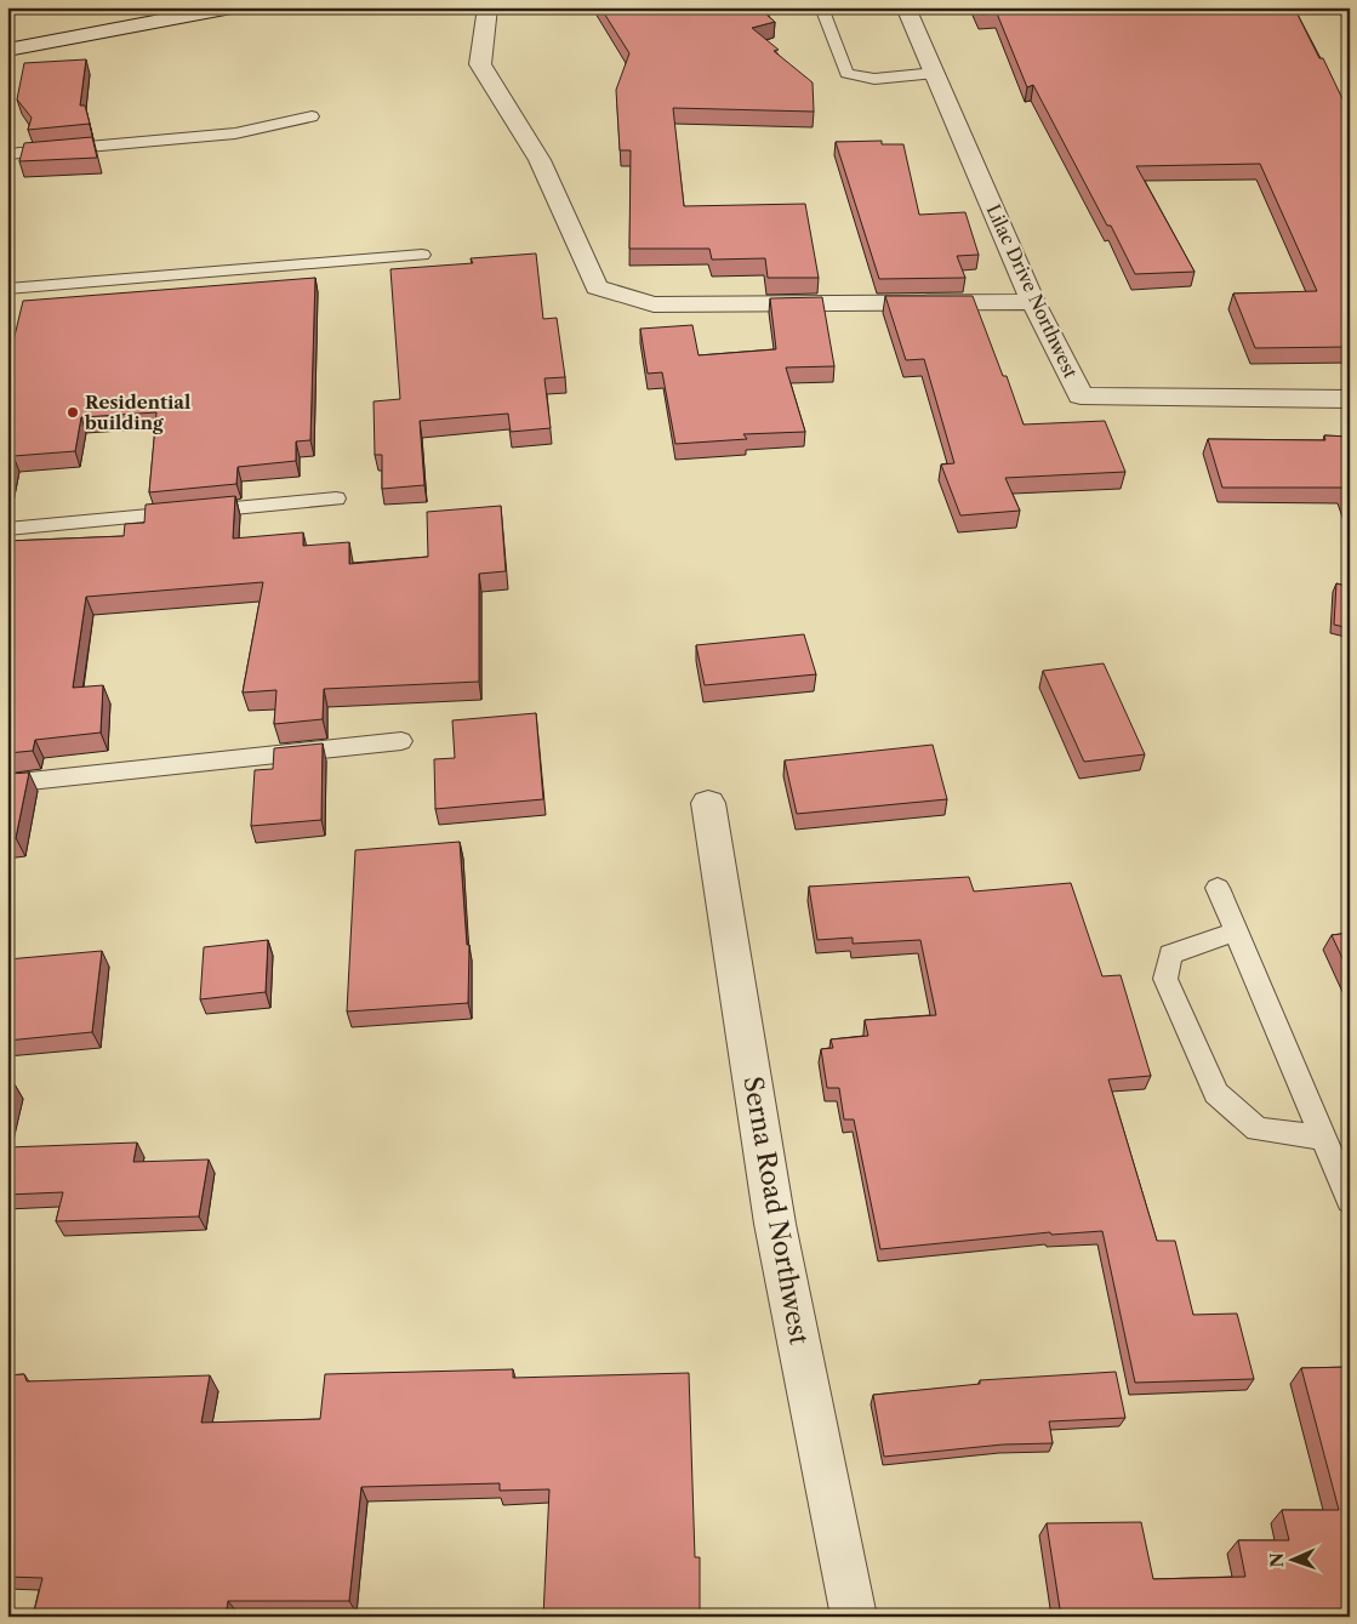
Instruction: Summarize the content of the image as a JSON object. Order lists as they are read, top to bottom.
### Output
{
  "streets": {
    "street": ["Lilac Drive Northwest", "Serna Road Northwest"]
  },
  "places": ["Residential building"],
  "north": "left"
}
